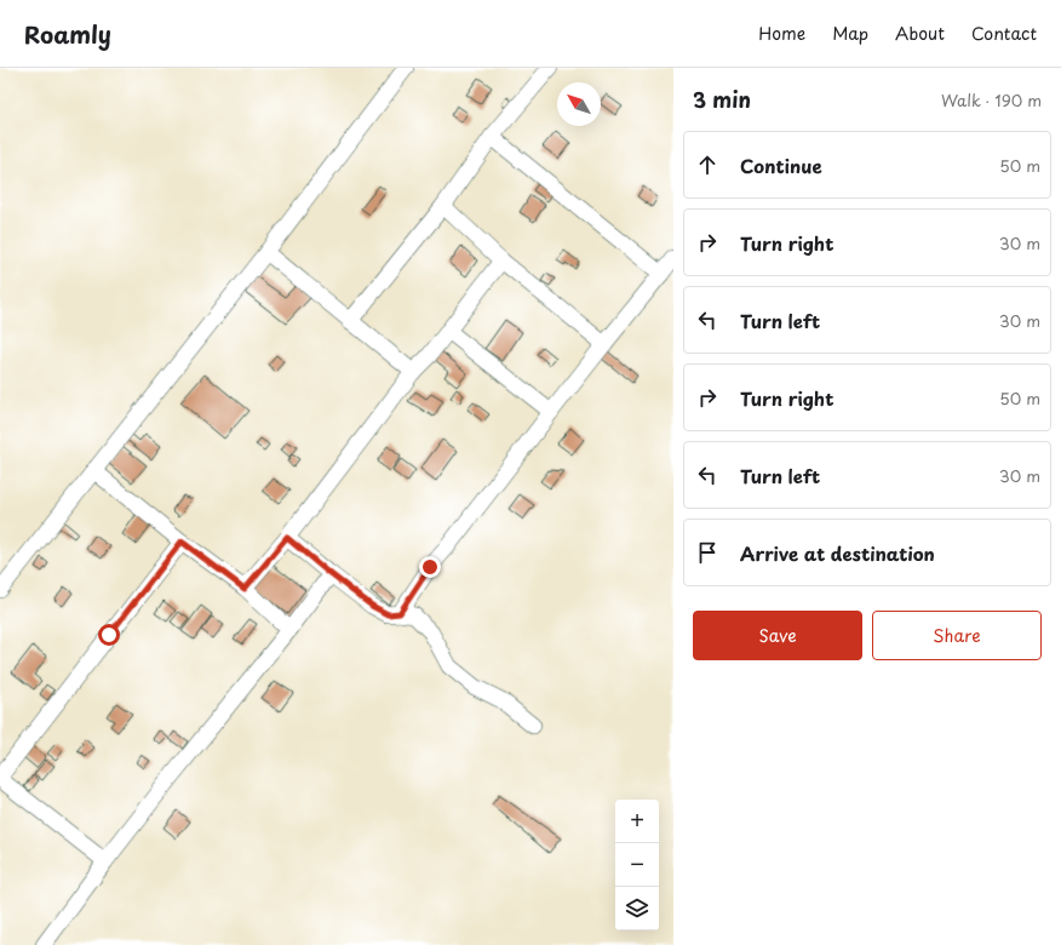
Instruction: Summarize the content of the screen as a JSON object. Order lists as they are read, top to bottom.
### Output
{
  "north": "top left",
  "page": {
    "header": "Roamly",
    "nav": [
      "Home",
      "Map",
      "About",
      "Contact"
    ],
    "heading": ["3 min", "Walk · 190 m"],
    "list": [
      ["Continue", "50 m"],
      ["Turn right", "30 m"],
      ["Turn left", "30 m"],
      ["Turn right", "50 m"],
      ["Turn left", "30 m"],
      "Arrive at destination"
    ],
    "buttons": ["Save", "Share"],
    "map_buttons": ["+", "−"]
  }
}
